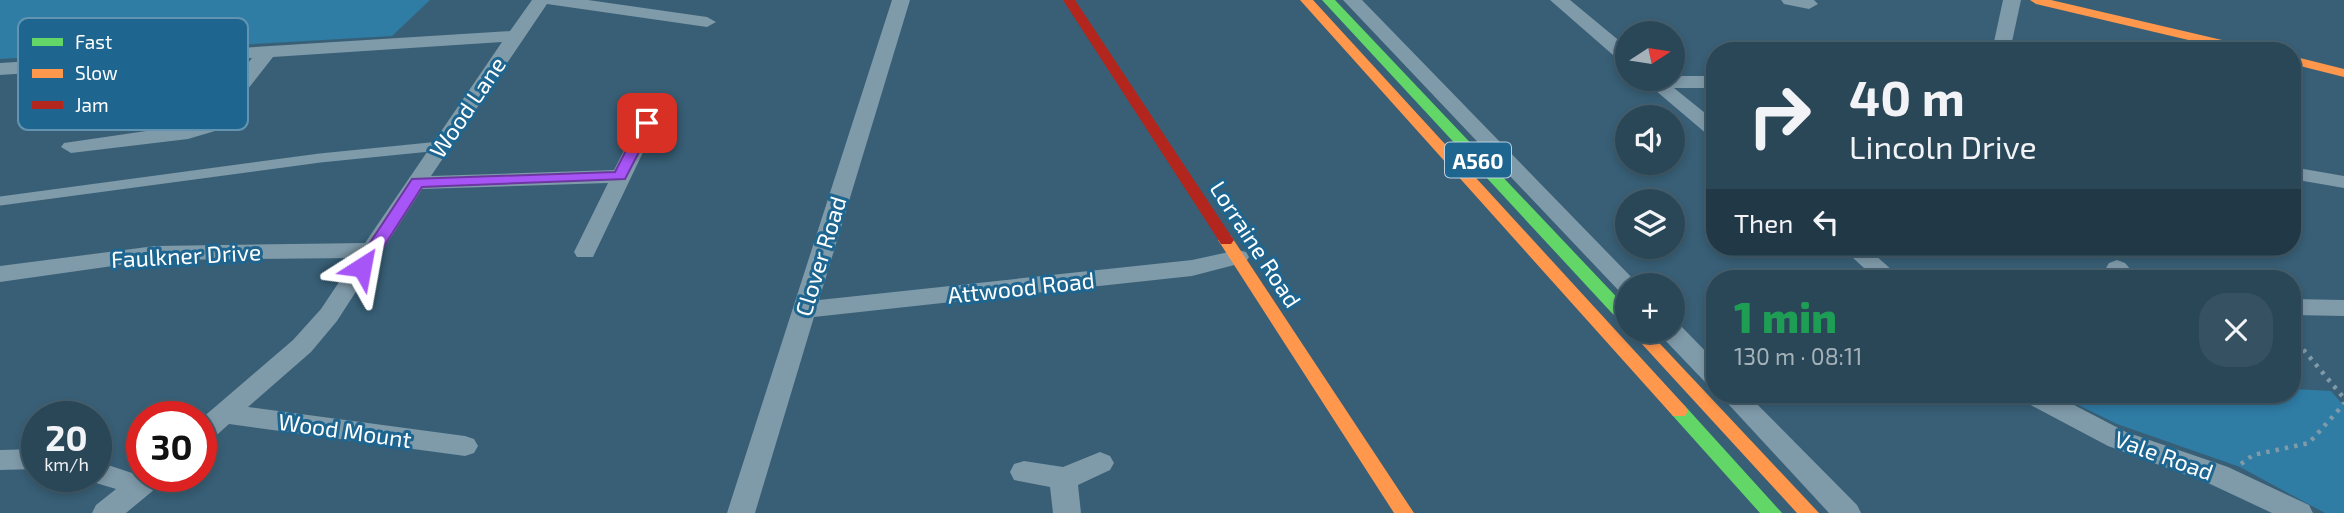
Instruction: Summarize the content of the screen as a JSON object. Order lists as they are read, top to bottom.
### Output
{
  "streets": {
    "main road": ["A560", "Lorraine Road"],
    "street": [
      "Wood Lane",
      "Faulkner Drive",
      "Clover Road",
      "Attwood Road",
      "Wood Mount",
      "Vale Road"
    ]
  },
  "crossings": [
    ["Wood Lane", "Faulkner Drive"],
    ["Wood Lane", "Wood Mount"],
    ["Lorraine Road", "Attwood Road"],
    ["Clover Road", "Attwood Road"]
  ],
  "legend": ["Fast", "Slow", "Jam"],
  "north": "right",
  "page": {
    "map_buttons": "+",
    "turn": ["40 m", "Lincoln Drive"],
    "then": "Then",
    "heading": ["1 min", "130 m · 08:11"],
    "speed": "20 km/h",
    "limit": "30"
  }
}
